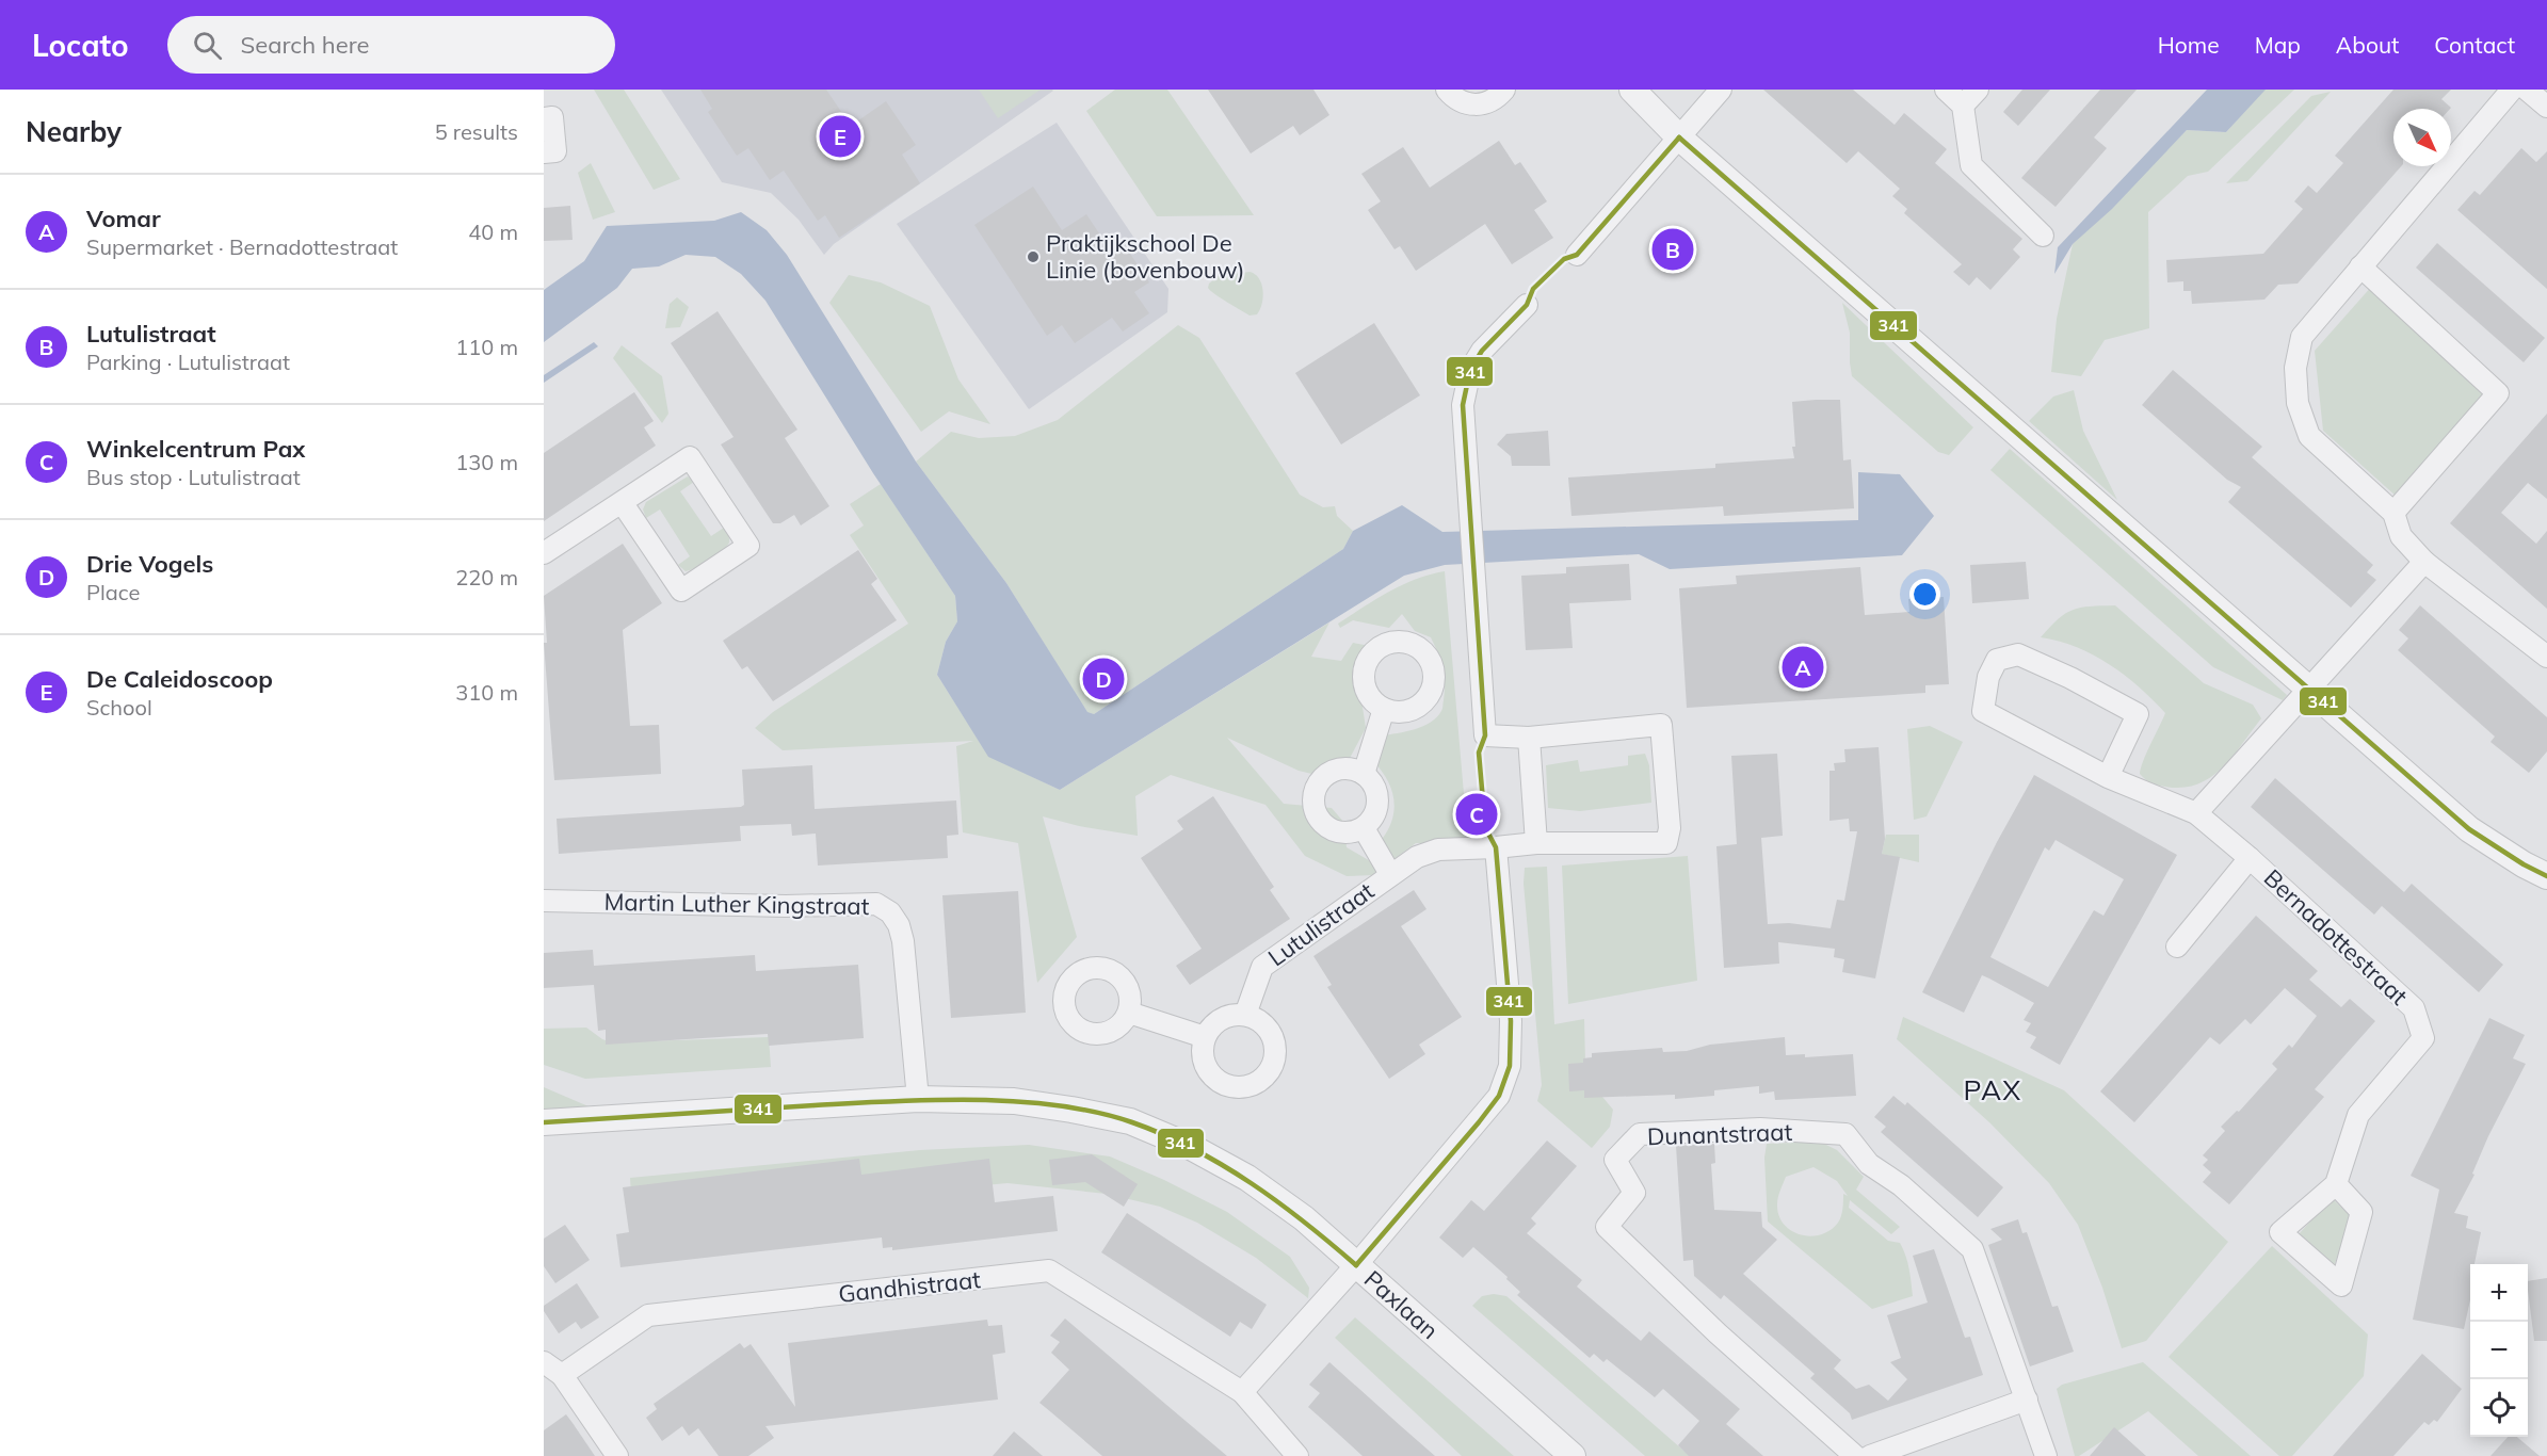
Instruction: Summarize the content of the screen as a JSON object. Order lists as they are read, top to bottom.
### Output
{
  "streets": {
    "street": [
      "Martin Luther Kingstraat",
      "Lutulistraat",
      "Bernadottestraat",
      "Dunantstraat",
      "Gandhistraat",
      "Paxlaan"
    ]
  },
  "crossings": [
    ["Martin Luther Kingstraat", "Paxlaan"]
  ],
  "districts": ["PAX"],
  "places": ["Praktijkschool De Linie (bovenbouw)"],
  "lines": ["transit line 341"],
  "north": "bottom right",
  "page": {
    "header": "Locato",
    "search": "Search here",
    "nav": [
      "Home",
      "Map",
      "About",
      "Contact"
    ],
    "heading": ["Nearby", "5 results"],
    "pins": [
      "E",
      "B",
      "A",
      "D",
      "C"
    ],
    "list": [
      {
        "mark": "A",
        "name": "Vomar",
        "note": "Supermarket · Bernadottestraat",
        "value": "40 m"
      },
      {
        "mark": "B",
        "name": "Lutulistraat",
        "note": "Parking · Lutulistraat",
        "value": "110 m"
      },
      {
        "mark": "C",
        "name": "Winkelcentrum Pax",
        "note": "Bus stop · Lutulistraat",
        "value": "130 m"
      },
      {
        "mark": "D",
        "name": "Drie Vogels",
        "note": "Place",
        "value": "220 m"
      },
      {
        "mark": "E",
        "name": "De Caleidoscoop",
        "note": "School",
        "value": "310 m"
      }
    ],
    "map_buttons": ["+", "−"]
  }
}
